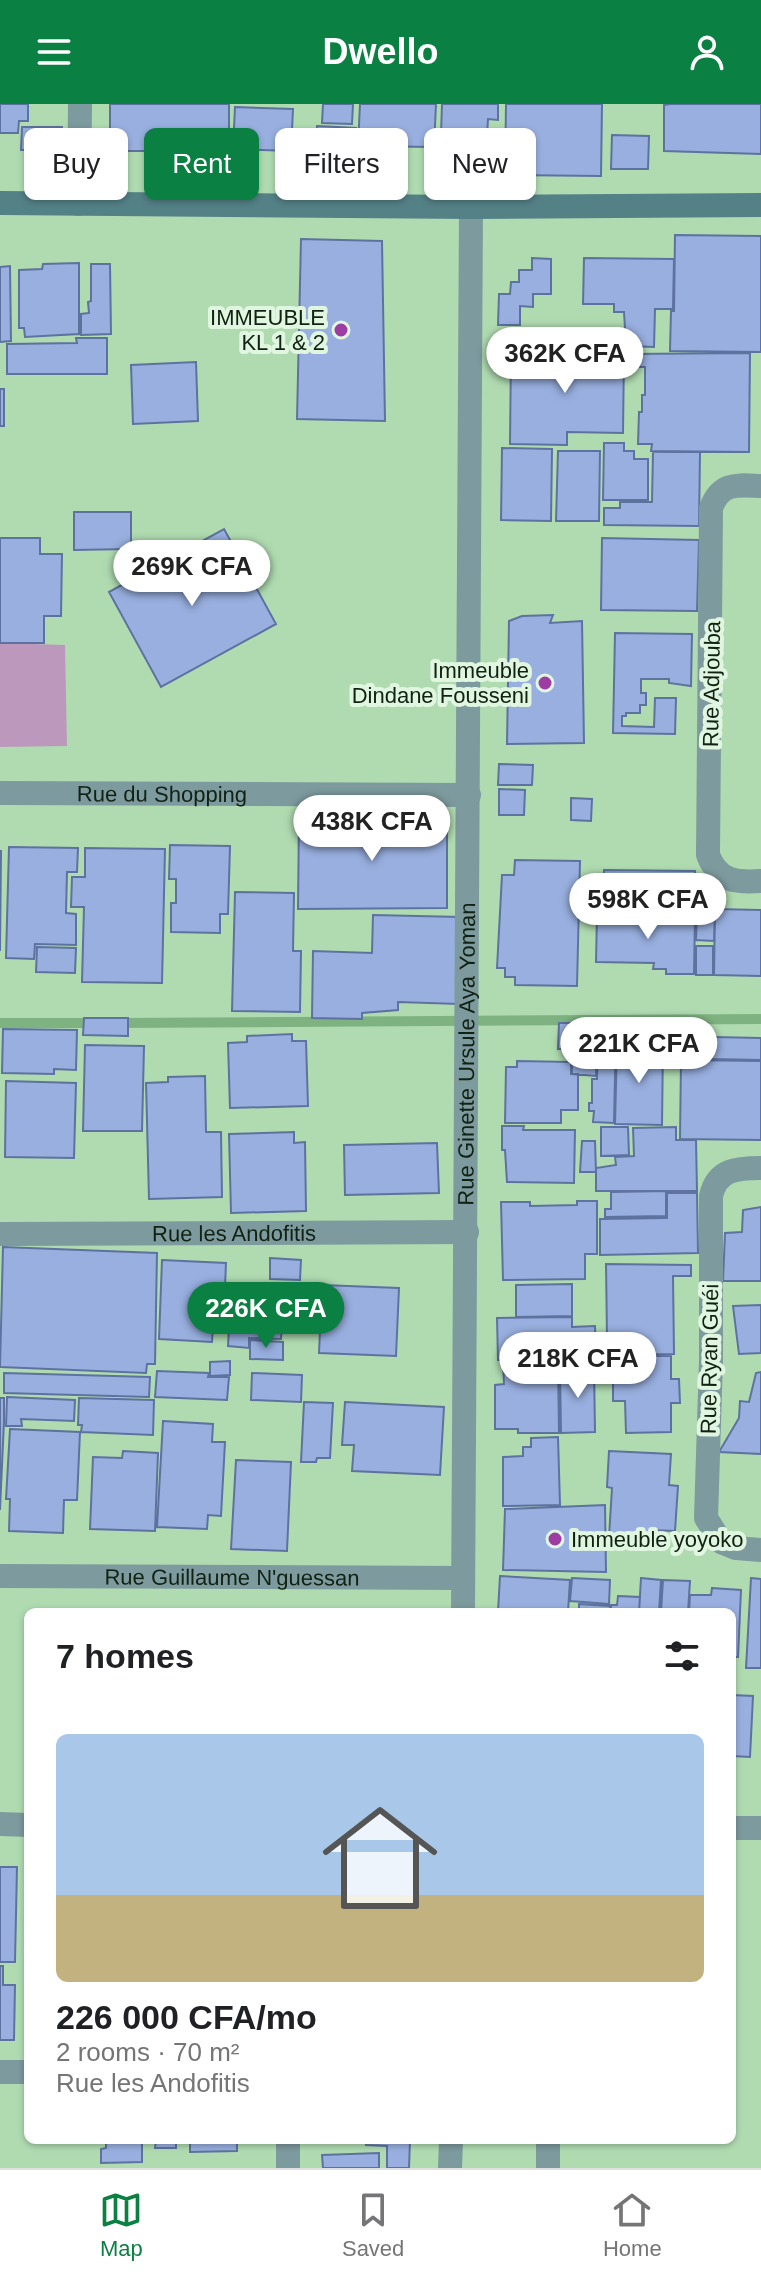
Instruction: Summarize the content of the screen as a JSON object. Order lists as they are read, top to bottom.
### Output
{
  "streets": {
    "street": [
      "Rue Adjouba",
      "Rue du Shopping",
      "Rue Ginette Ursule Aya Yoman",
      "Rue les Andofitis",
      "Rue Ryan Guéi",
      "Rue Guillaume N'guessan"
    ]
  },
  "crossings": [
    ["Rue du Shopping", "Rue Ginette Ursule Aya Yoman"],
    ["Rue Ginette Ursule Aya Yoman", "Rue les Andofitis"],
    ["Rue Ginette Ursule Aya Yoman", "Rue Guillaume N'guessan"]
  ],
  "places": ["IMMEUBLE KL 1 & 2", "Immeuble Dindane Fousseni", "Immeuble yoyoko"],
  "page": {
    "header": "Dwello",
    "chip": [
      "Buy",
      "Rent",
      "Filters",
      "New"
    ],
    "price": [
      "362K CFA",
      "269K CFA",
      "438K CFA",
      "598K CFA",
      "221K CFA",
      "226K CFA",
      "218K CFA"
    ],
    "heading": "7 homes",
    "list": [
      {
        "name": "226 000 CFA/mo",
        "note": "2 rooms · 70 m² · Rue les Andofitis"
      }
    ],
    "tabs": ["Map", "Saved", "Home"]
  }
}
